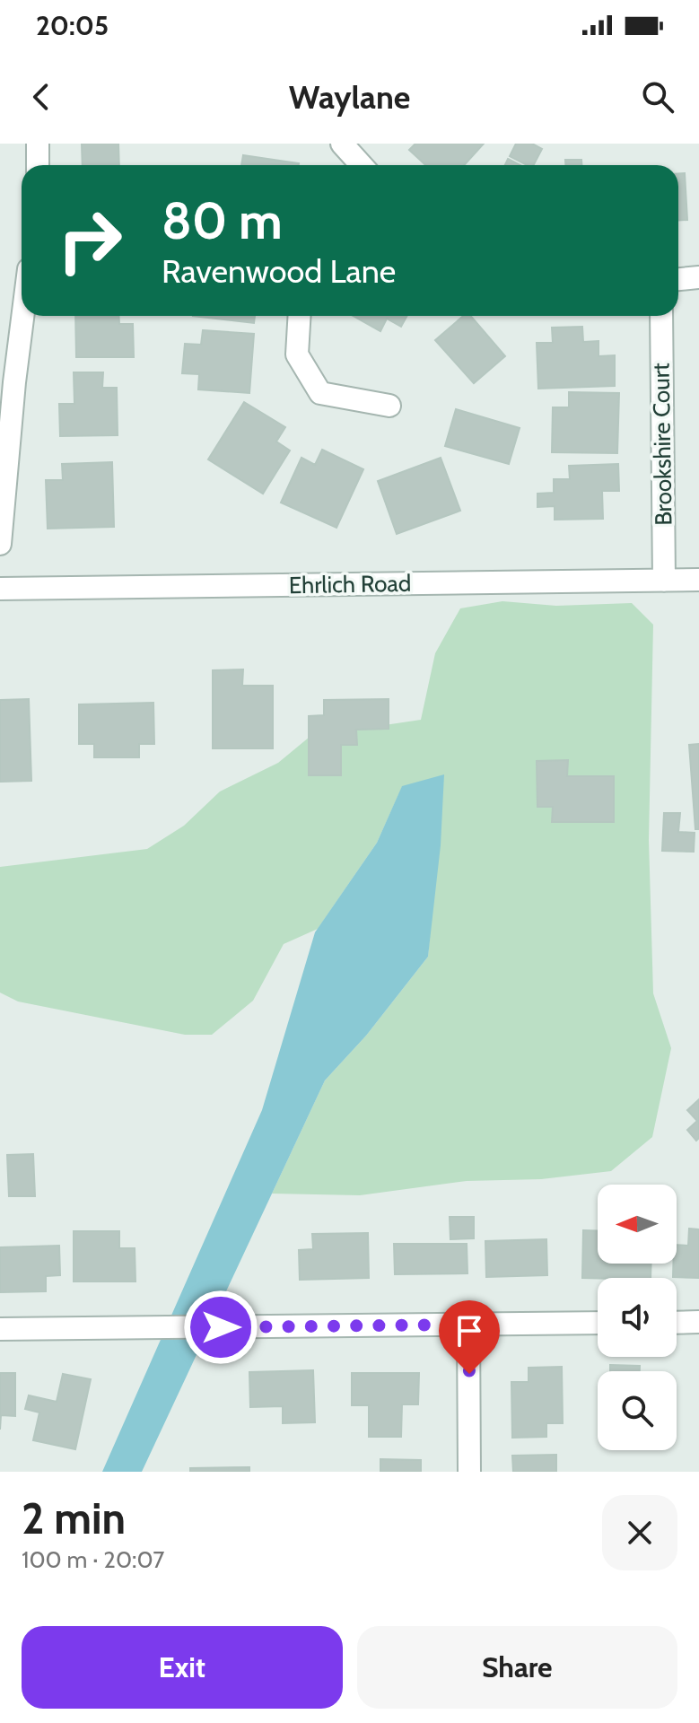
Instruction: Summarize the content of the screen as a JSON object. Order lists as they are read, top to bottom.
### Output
{
  "streets": {
    "street": ["Brookshire Court", "Ehrlich Road"]
  },
  "crossings": [
    ["Brookshire Court", "Ehrlich Road"]
  ],
  "north": "left",
  "page": {
    "status": "20:05",
    "header": "Waylane",
    "turn": ["80 m", "Ravenwood Lane"],
    "heading": ["2 min", "100 m · 20:07"],
    "buttons": ["Exit", "Share"]
  }
}
